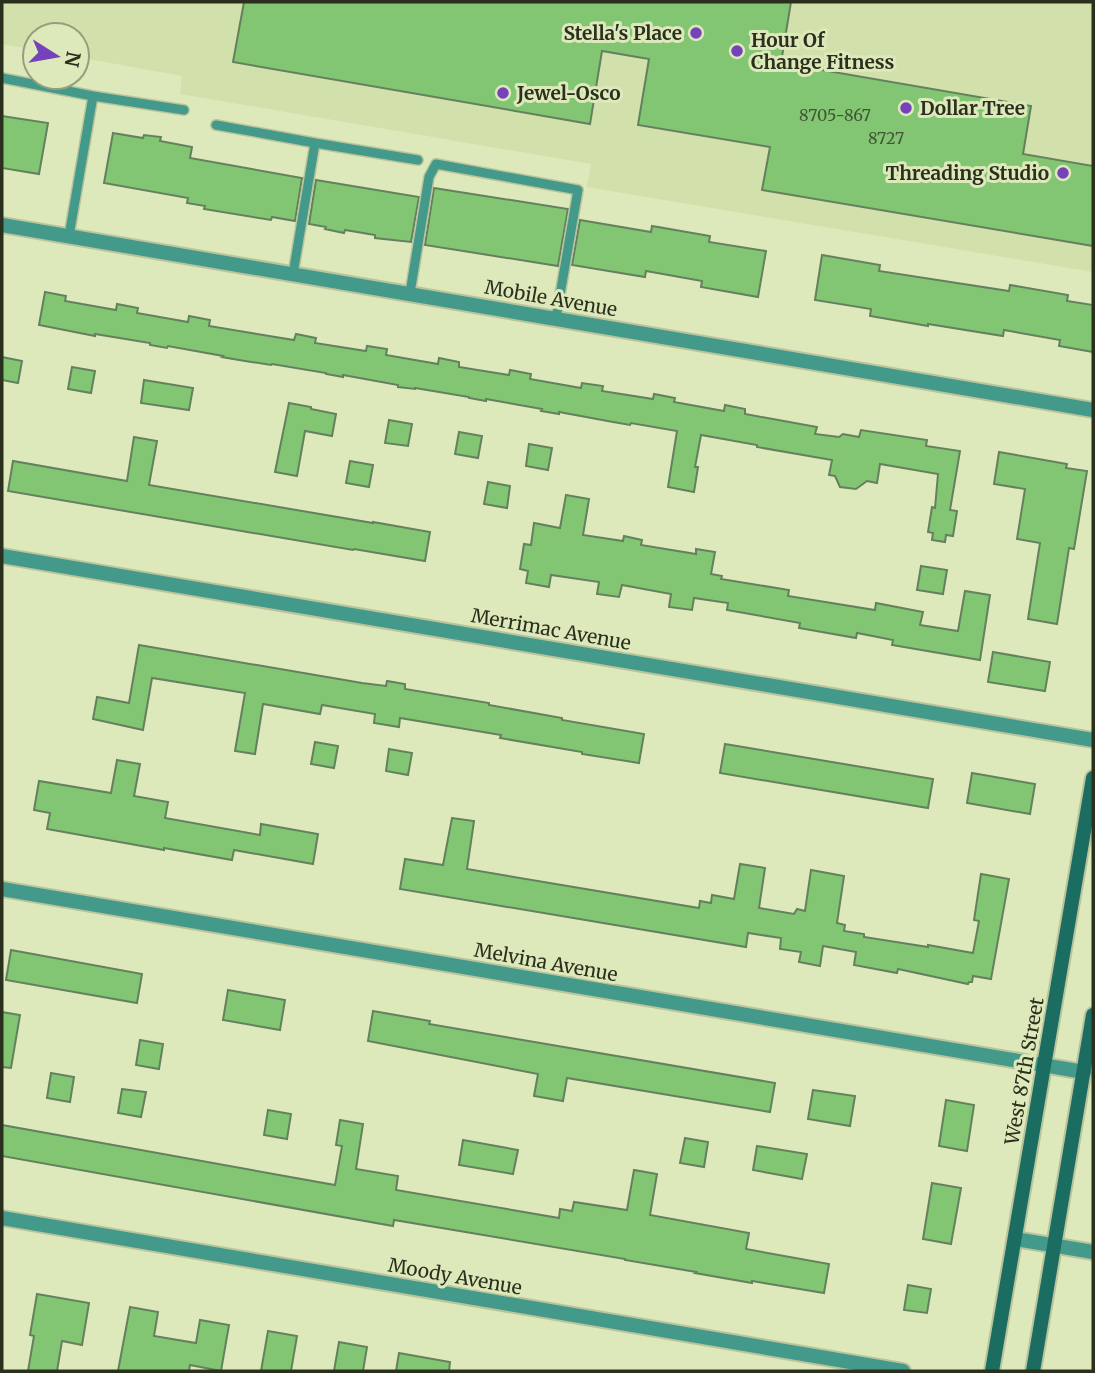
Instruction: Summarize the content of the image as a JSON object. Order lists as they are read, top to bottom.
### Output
{
  "streets": {
    "main road": ["West 87th Street"],
    "street": [
      "Mobile Avenue",
      "Merrimac Avenue",
      "Melvina Avenue",
      "Moody Avenue"
    ]
  },
  "crossings": [
    ["Melvina Avenue", "West 87th Street"]
  ],
  "places": [
    "Stella's Place",
    "Hour Of Change Fitness",
    "Jewel-Osco",
    "Dollar Tree",
    "Threading Studio"
  ],
  "house_numbers": ["8705-867", "8727"],
  "north": "right"
}
